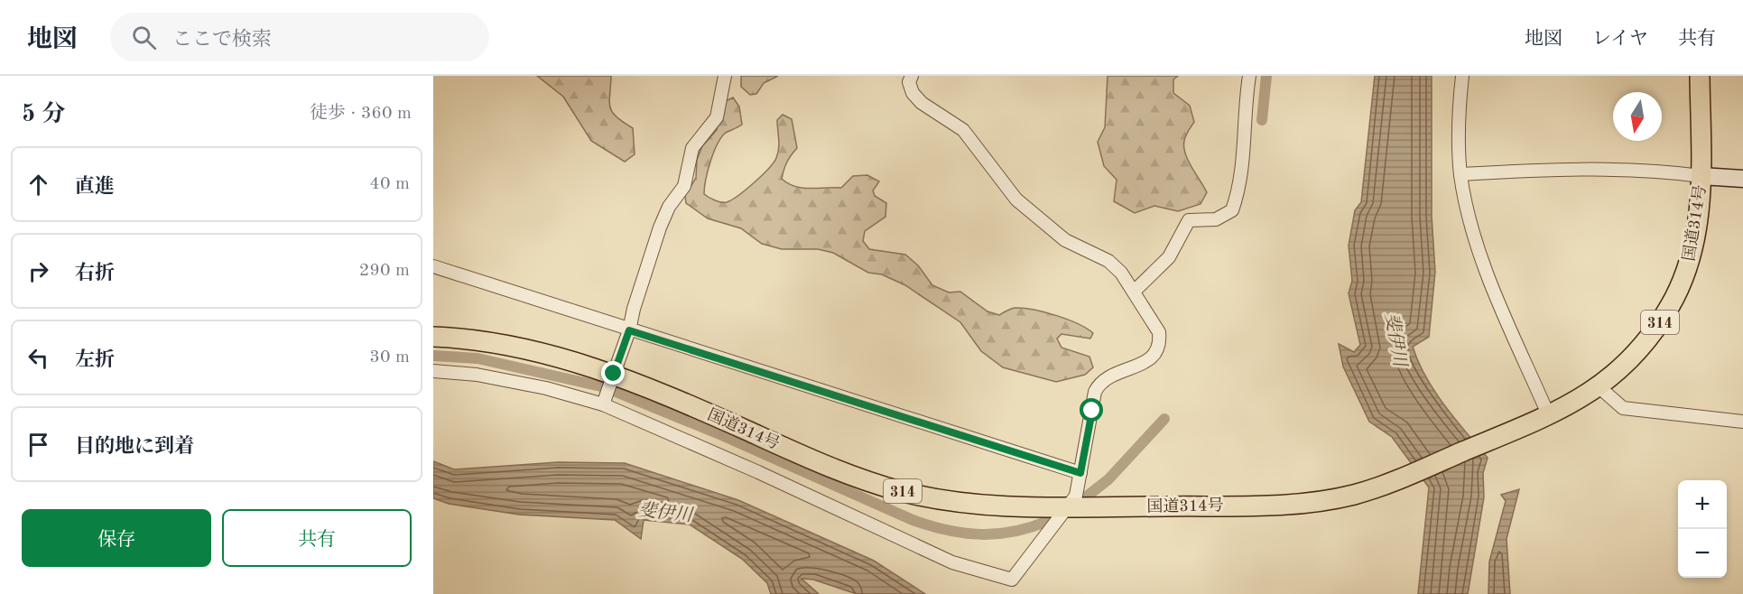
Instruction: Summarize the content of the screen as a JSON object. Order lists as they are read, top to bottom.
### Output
{
  "streets": {
    "highway": ["国道314号", "314"]
  },
  "water": ["斐伊川"],
  "north": "bottom",
  "page": {
    "header": "地図",
    "search": "ここで検索",
    "nav": ["地図", "レイヤ", "共有"],
    "heading": ["5 分", "徒歩 · 360 m"],
    "list": [
      ["直進", "40 m"],
      ["右折", "290 m"],
      ["左折", "30 m"],
      "目的地に到着"
    ],
    "map_buttons": ["+", "−"],
    "buttons": ["保存", "共有"]
  }
}
